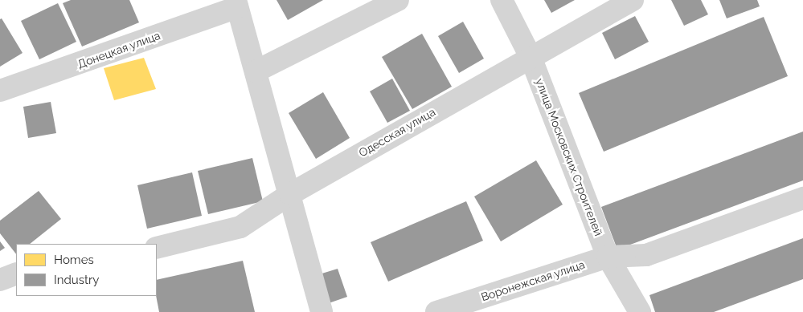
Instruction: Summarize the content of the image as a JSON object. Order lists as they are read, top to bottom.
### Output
{
  "streets": {
    "street": [
      "Донецкая улица",
      "Одесская улица",
      "улица Московских Строителей",
      "Воронежская улица"
    ]
  },
  "crossings": [
    ["Одесская улица", "улица Московских Строителей"],
    ["улица Московских Строителей", "Воронежская улица"]
  ],
  "legend": ["Homes", "Industry"]
}
